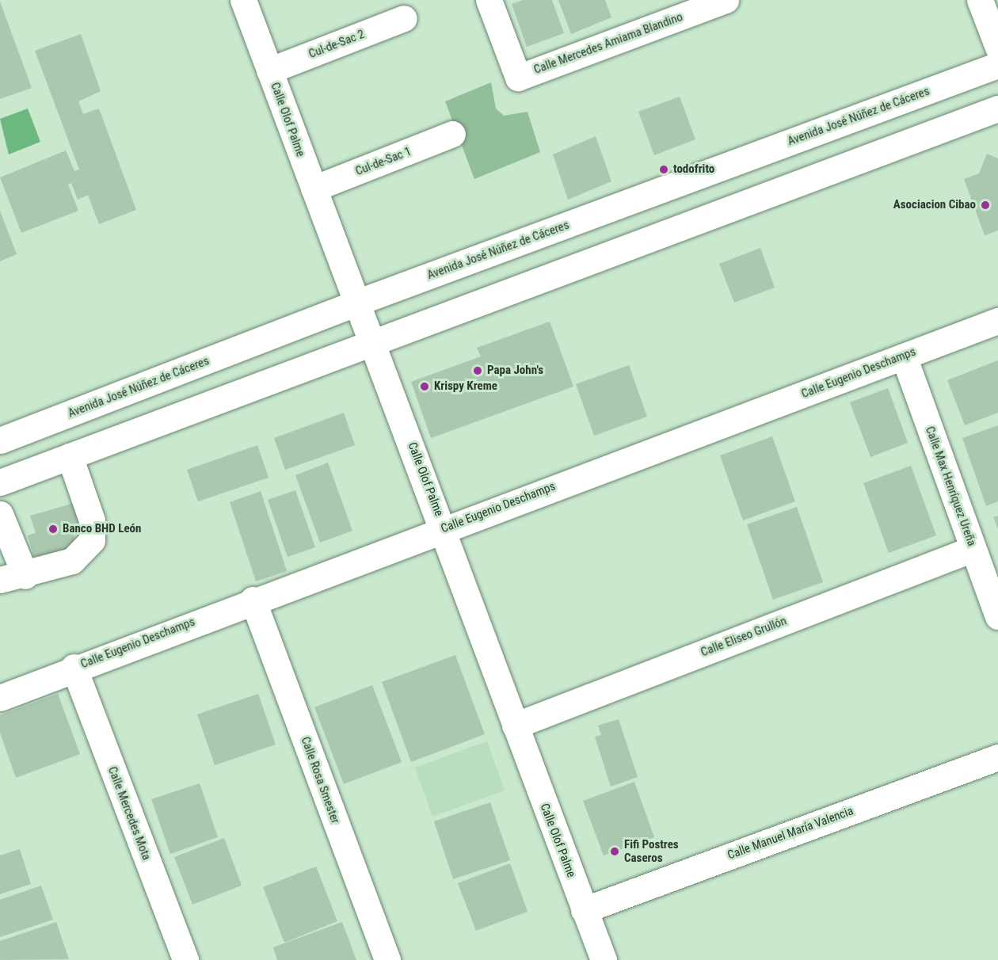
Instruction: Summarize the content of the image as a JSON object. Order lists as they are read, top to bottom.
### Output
{
  "streets": {
    "street": [
      "Calle Mercedes Amiama Blandino",
      "Cul-de-Sac 2",
      "Avenida José Núñez de Cáceres",
      "Calle Olof Palme",
      "Cul-de-Sac 1",
      "Calle Eugenio Deschamps",
      "Calle Max Henríquez Ureña",
      "Calle Eliseo Grullón",
      "Calle Rosa Smester",
      "Calle Mercedes Mota",
      "Calle Manuel María Valencia"
    ]
  },
  "crossings": [
    ["Cul-de-Sac 2", "Calle Olof Palme"],
    ["Avenida José Núñez de Cáceres", "Calle Olof Palme"],
    ["Calle Olof Palme", "Cul-de-Sac 1"],
    ["Calle Olof Palme", "Calle Eugenio Deschamps"],
    ["Calle Olof Palme", "Calle Eliseo Grullón"],
    ["Calle Olof Palme", "Calle Manuel María Valencia"],
    ["Calle Eugenio Deschamps", "Calle Max Henríquez Ureña"],
    ["Calle Eugenio Deschamps", "Calle Rosa Smester"],
    ["Calle Eugenio Deschamps", "Calle Mercedes Mota"],
    ["Calle Max Henríquez Ureña", "Calle Eliseo Grullón"]
  ],
  "places": [
    "todofrito",
    "Asociacion Cibao",
    "Papa John's",
    "Krispy Kreme",
    "Banco BHD León",
    "Fifi Postres Caseros"
  ]
}
